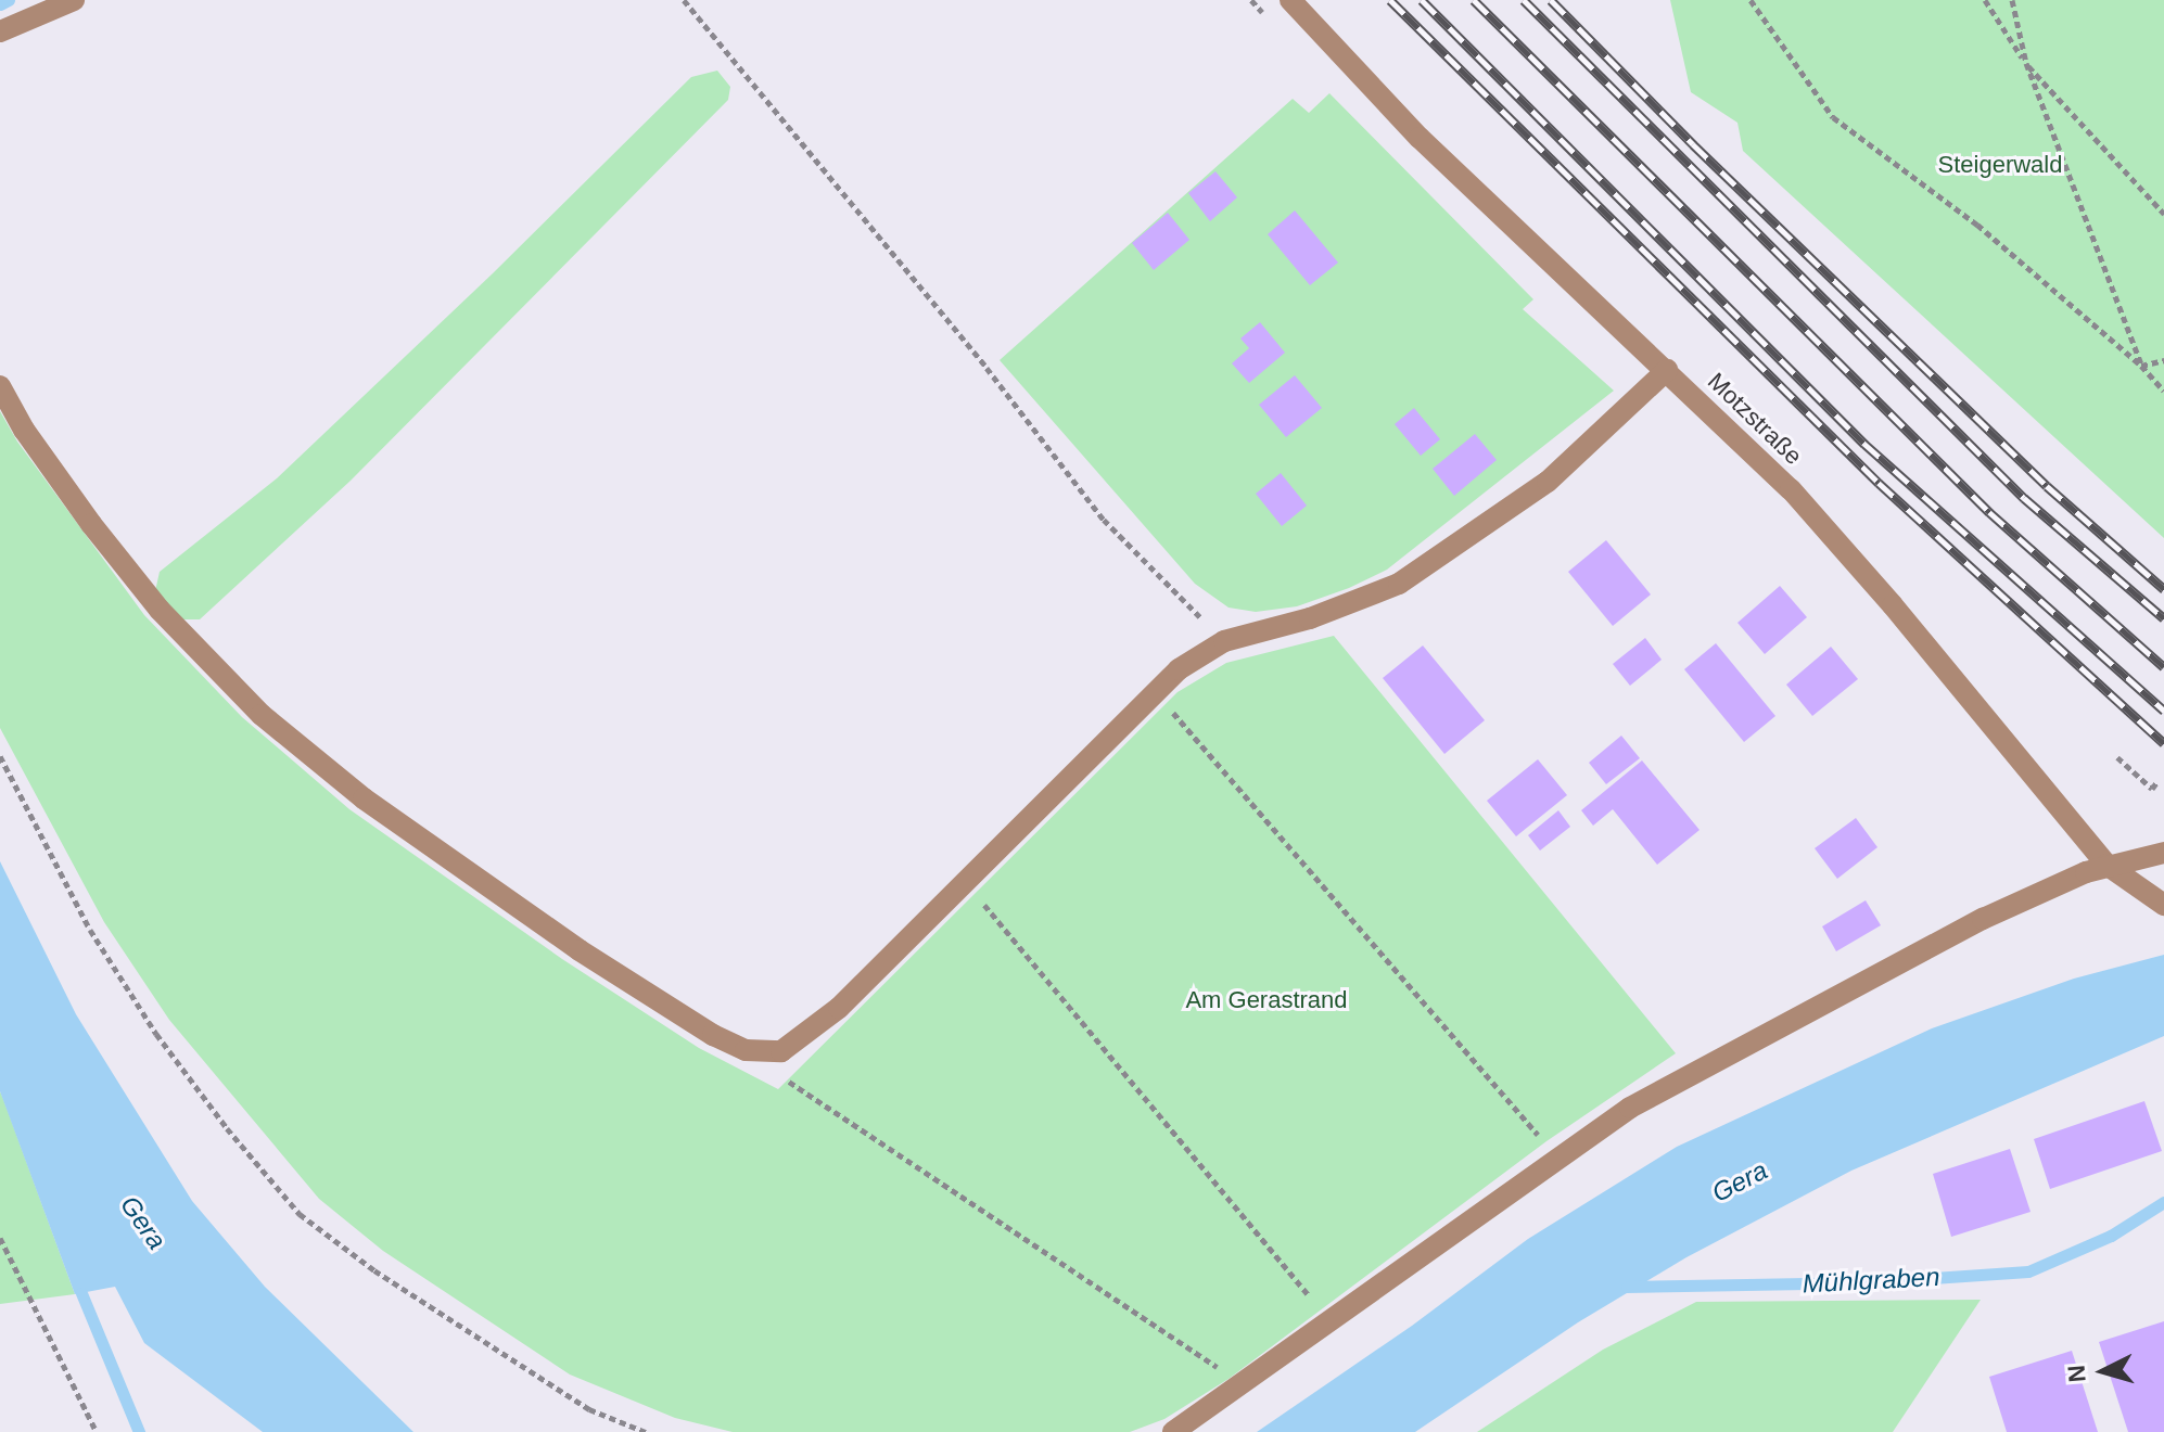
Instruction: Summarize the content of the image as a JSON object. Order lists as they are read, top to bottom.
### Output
{
  "streets": {
    "street": ["Motzstraße"]
  },
  "water": ["Gera", "Mühlgraben"],
  "parks": ["Steigerwald", "Am Gerastrand"],
  "north": "left"
}
